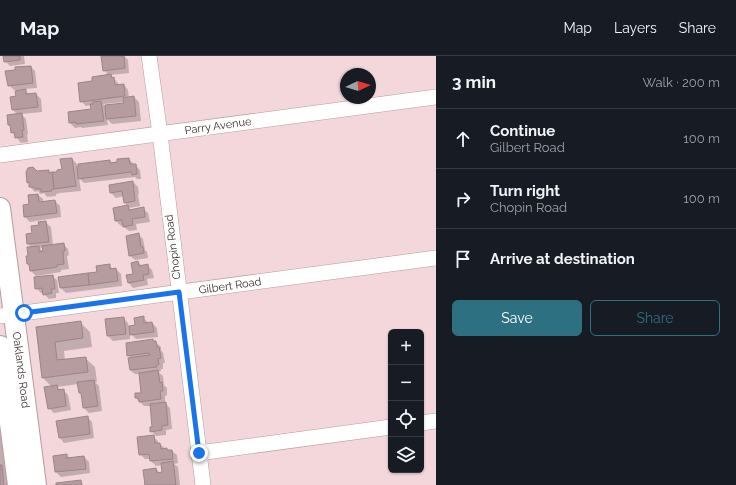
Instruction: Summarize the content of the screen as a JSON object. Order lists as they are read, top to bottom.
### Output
{
  "streets": {
    "main road": ["Oaklands Road"],
    "street": ["Parry Avenue", "Chopin Road", "Gilbert Road"]
  },
  "crossings": [
    ["Parry Avenue", "Chopin Road"],
    ["Chopin Road", "Gilbert Road"],
    ["Gilbert Road", "Oaklands Road"]
  ],
  "north": "right",
  "page": {
    "header": "Map",
    "nav": ["Map", "Layers", "Share"],
    "heading": ["3 min", "Walk · 200 m"],
    "list": [
      ["Continue", "Gilbert Road", "100 m"],
      ["Turn right", "Chopin Road", "100 m"],
      "Arrive at destination"
    ],
    "buttons": ["Save", "Share"],
    "map_buttons": ["+", "−"]
  }
}
